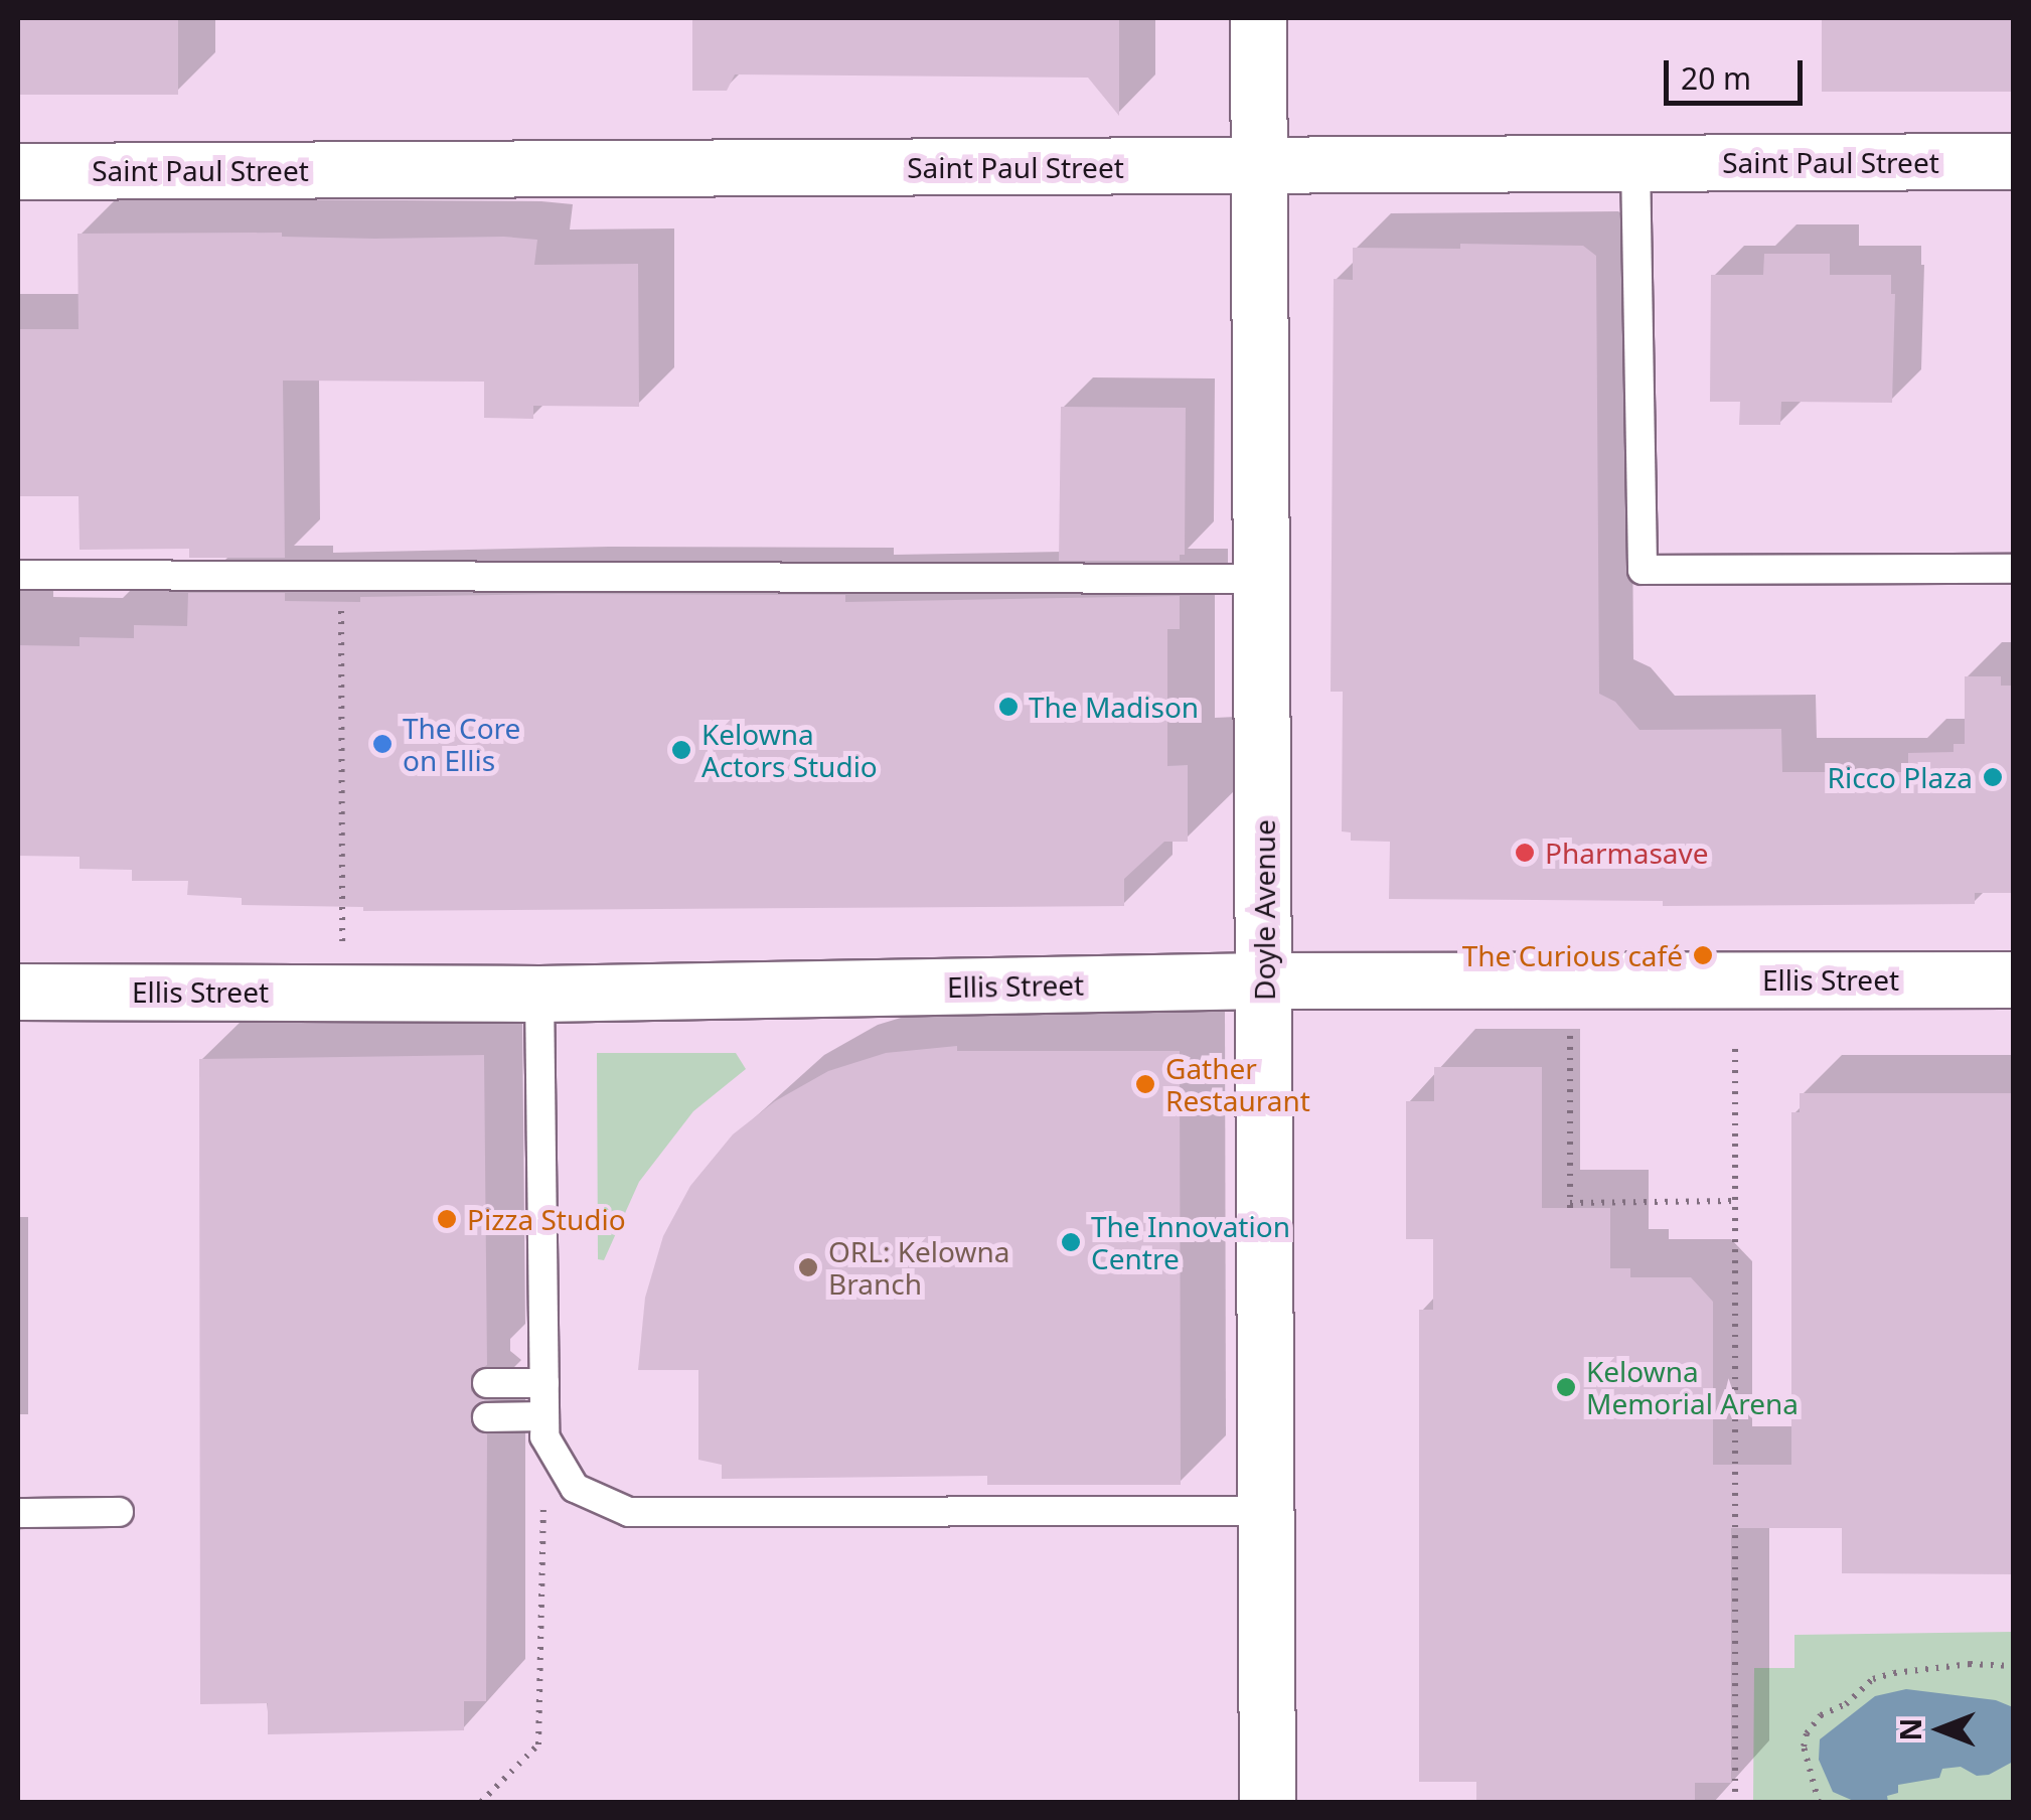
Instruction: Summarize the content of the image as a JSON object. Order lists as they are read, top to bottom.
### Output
{
  "streets": {
    "street": ["Saint Paul Street", "Doyle Avenue", "Ellis Street"]
  },
  "crossings": [
    ["Saint Paul Street", "Doyle Avenue"],
    ["Doyle Avenue", "Ellis Street"]
  ],
  "places": [
    "The Madison",
    "The Core on Ellis",
    "Kelowna Actors Studio",
    "Ricco Plaza",
    "Pharmasave",
    "The Curious café",
    "Gather Restaurant",
    "Pizza Studio",
    "The Innovation Centre",
    "ORL: Kelowna Branch",
    "Kelowna Memorial Arena"
  ],
  "scale_bar": "20 m",
  "north": "left"
}
